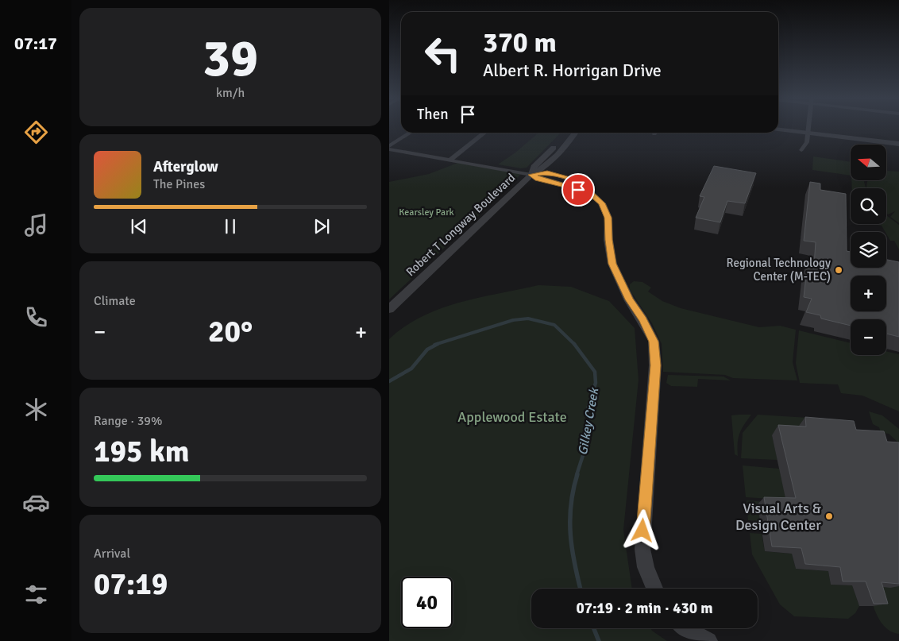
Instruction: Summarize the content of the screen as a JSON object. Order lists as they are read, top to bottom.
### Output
{
  "streets": {
    "street": ["Robert T Longway Boulevard"]
  },
  "water": ["Gilkey Creek"],
  "parks": ["Kearsley Park", "Applewood Estate"],
  "places": ["Regional Technology Center (M-TEC)", "Visual Arts & Design Center"],
  "north": "left",
  "page": {
    "tabs": "07:17",
    "tile": [
      ["39", "km/h"],
      "Climate",
      ["Range · 39%", "195 km"],
      ["Arrival", "07:19"]
    ],
    "turn": ["370 m", "Albert R. Horrigan Drive"],
    "then": "Then",
    "map_buttons": ["+", "−"],
    "song": ["Afterglow", "The Pines"],
    "heat": ["−", "20°", "+"],
    "limit": "40",
    "trip": "07:19 · 2 min · 430 m"
  }
}
